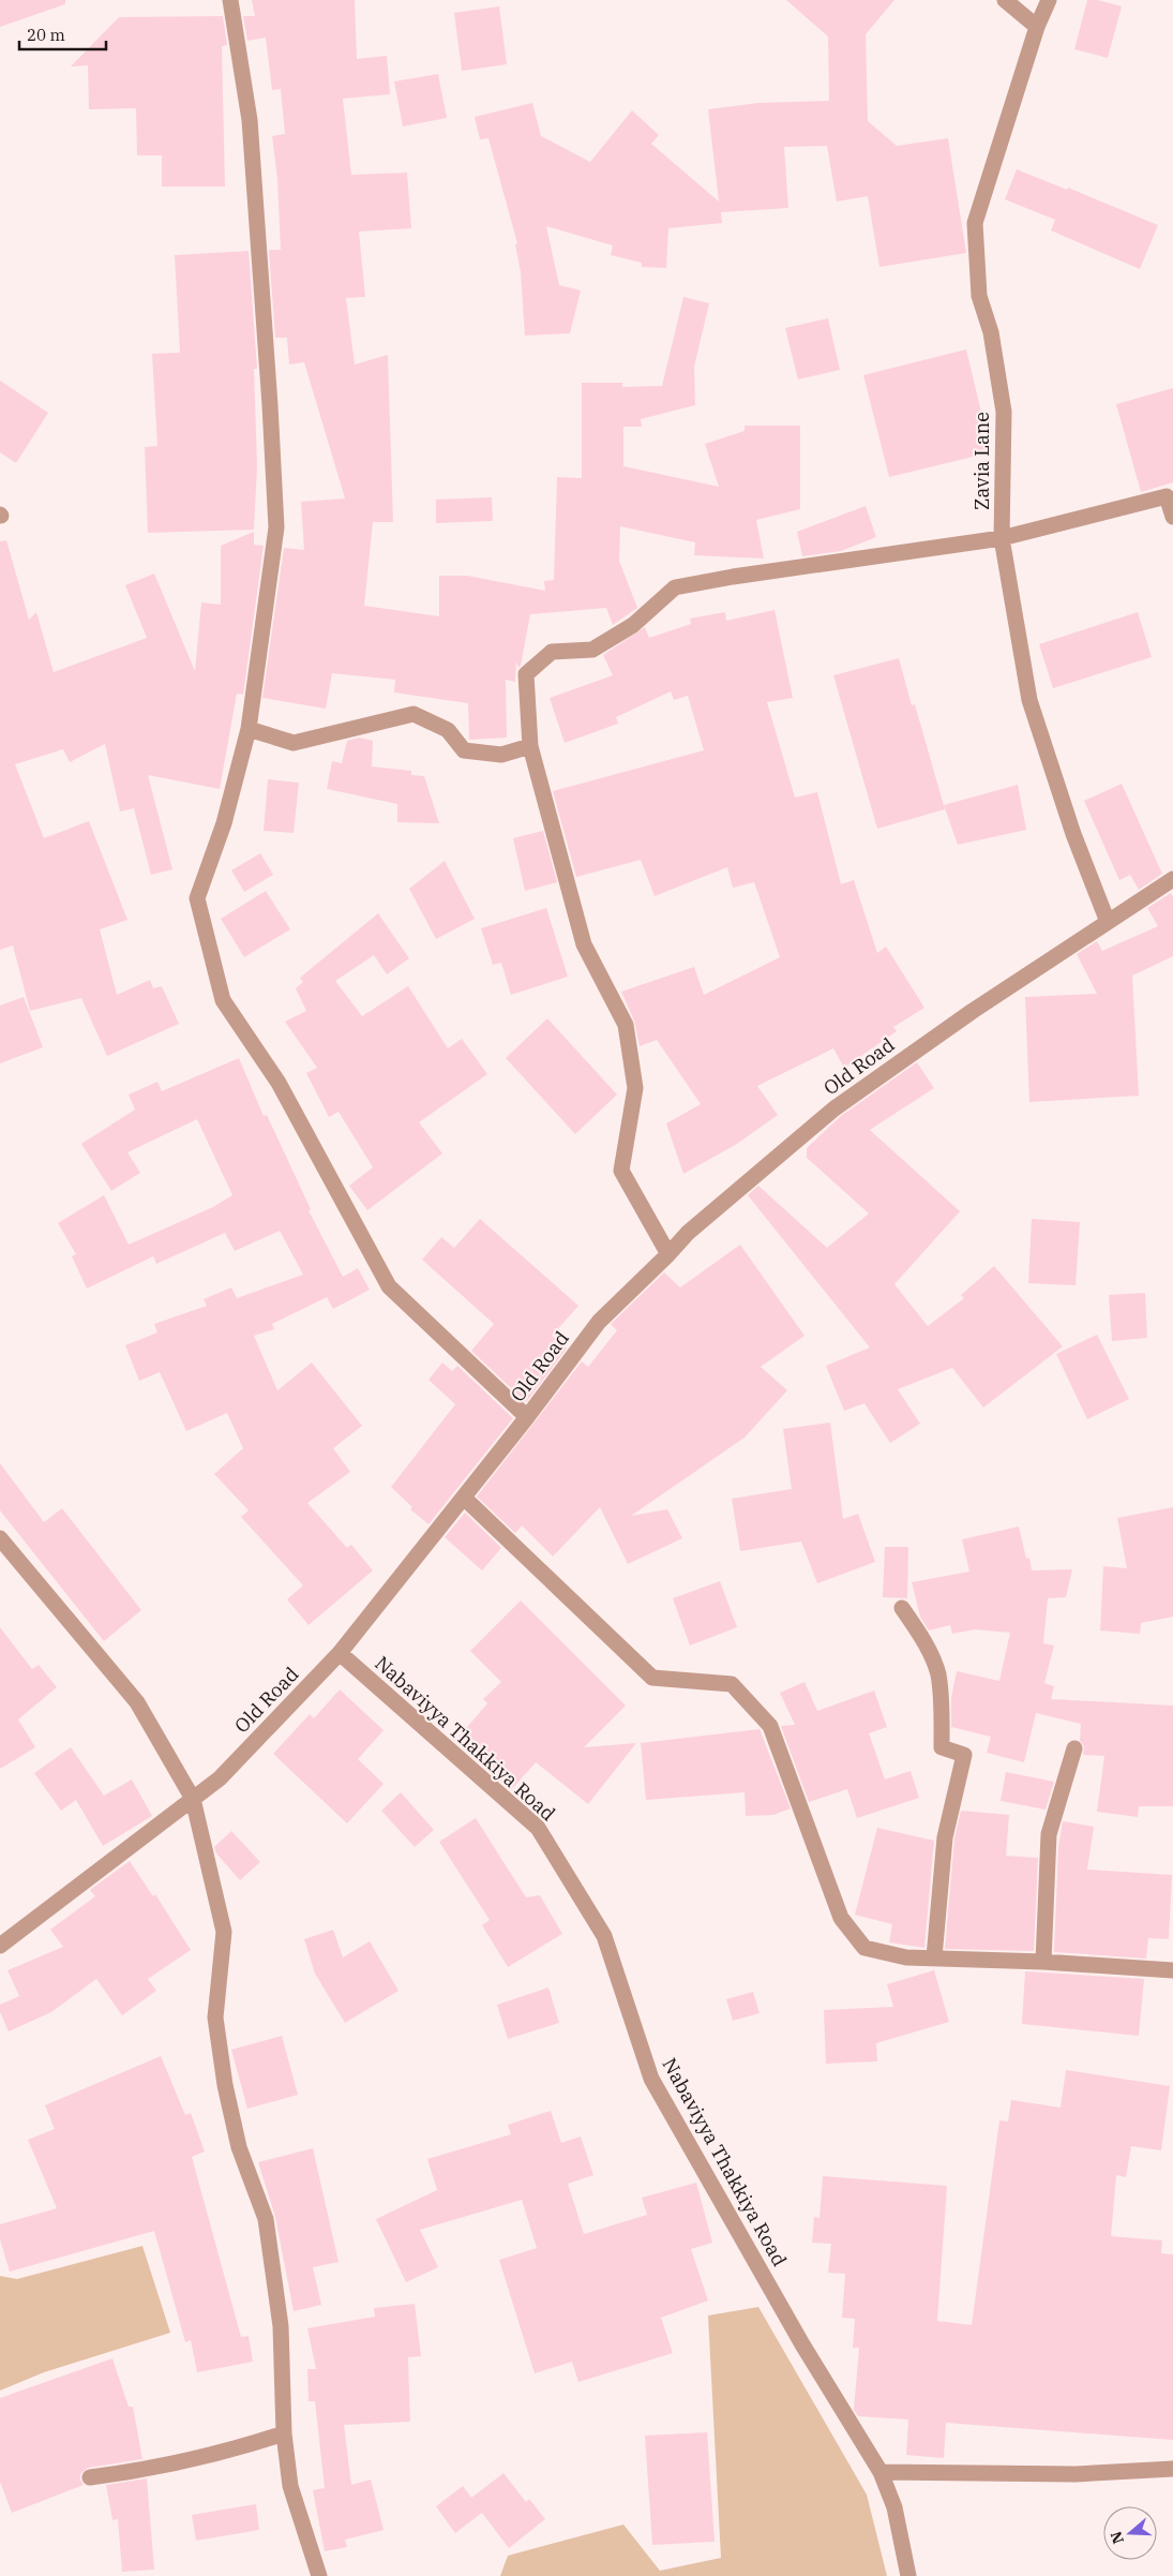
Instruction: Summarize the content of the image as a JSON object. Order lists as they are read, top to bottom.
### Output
{
  "streets": {
    "street": ["Zavia Lane", "Old Road", "Nabaviyya Thakkiya Road"]
  },
  "crossings": [
    ["Zavia Lane", "Old Road"],
    ["Old Road", "Nabaviyya Thakkiya Road"]
  ],
  "scale_bar": "20 m",
  "north": "left"
}
